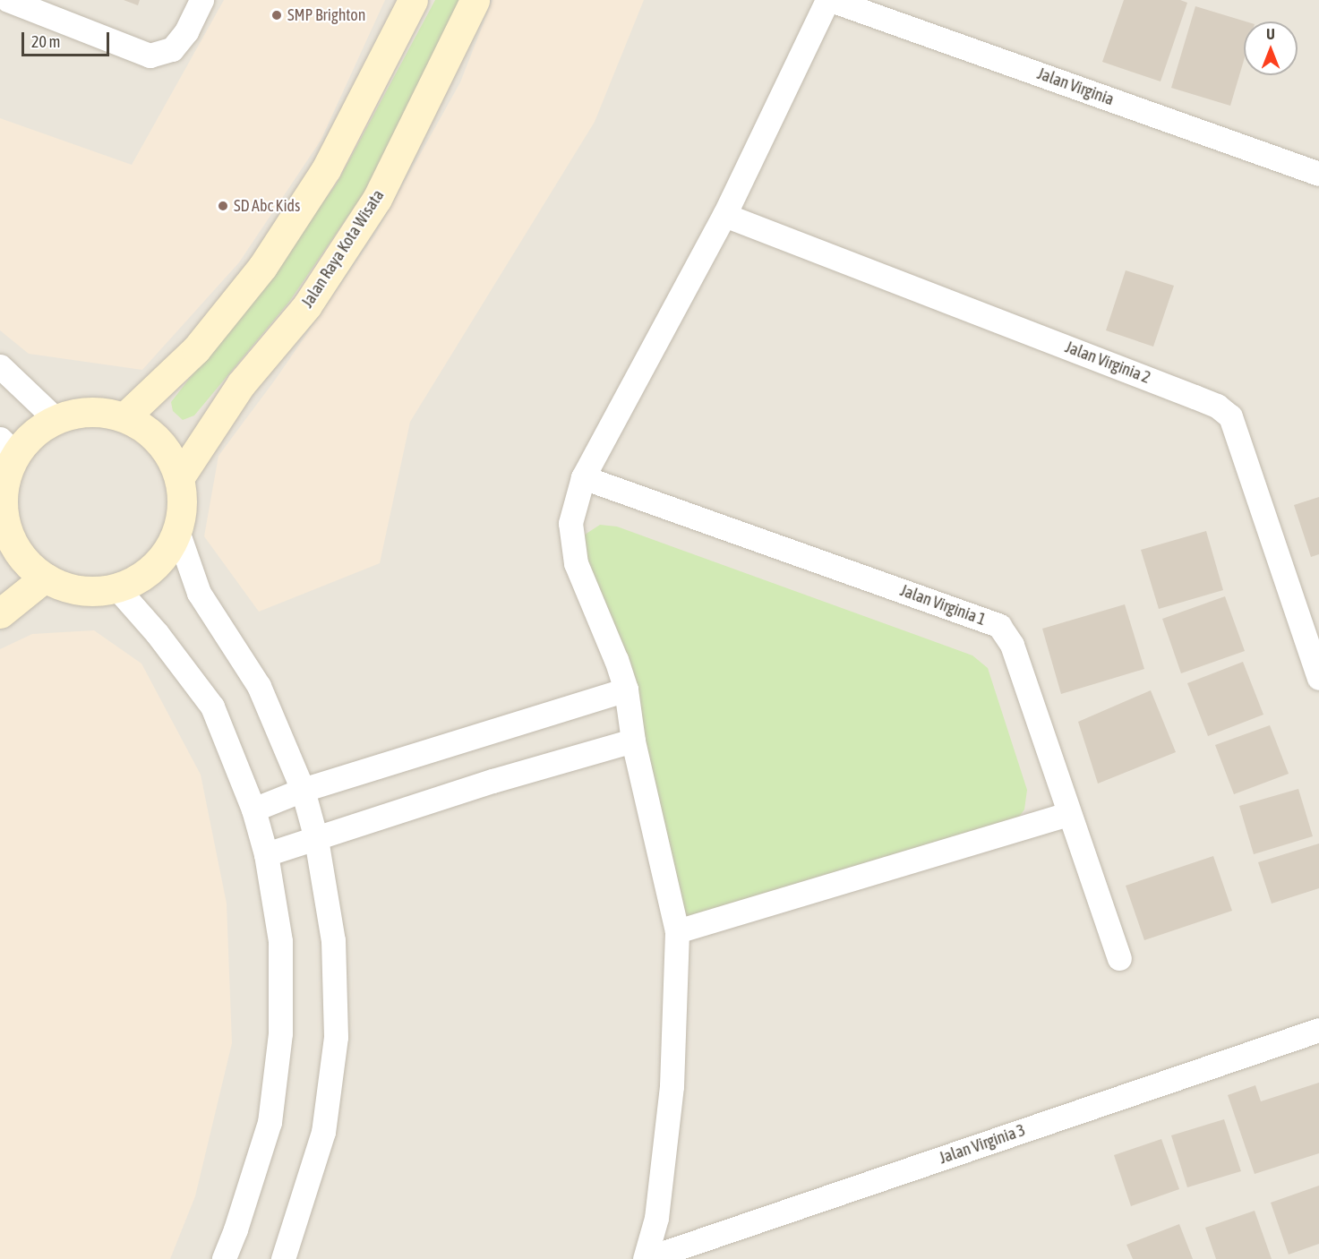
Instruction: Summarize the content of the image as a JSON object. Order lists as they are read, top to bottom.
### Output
{
  "streets": {
    "street": [
      "Jalan Virginia",
      "Jalan Raya Kota Wisata",
      "Jalan Virginia 2",
      "Jalan Virginia 1",
      "Jalan Virginia 3"
    ]
  },
  "places": ["SMP Brighton", "SD Abc Kids"],
  "scale_bar": "20 m",
  "north": "top"
}
